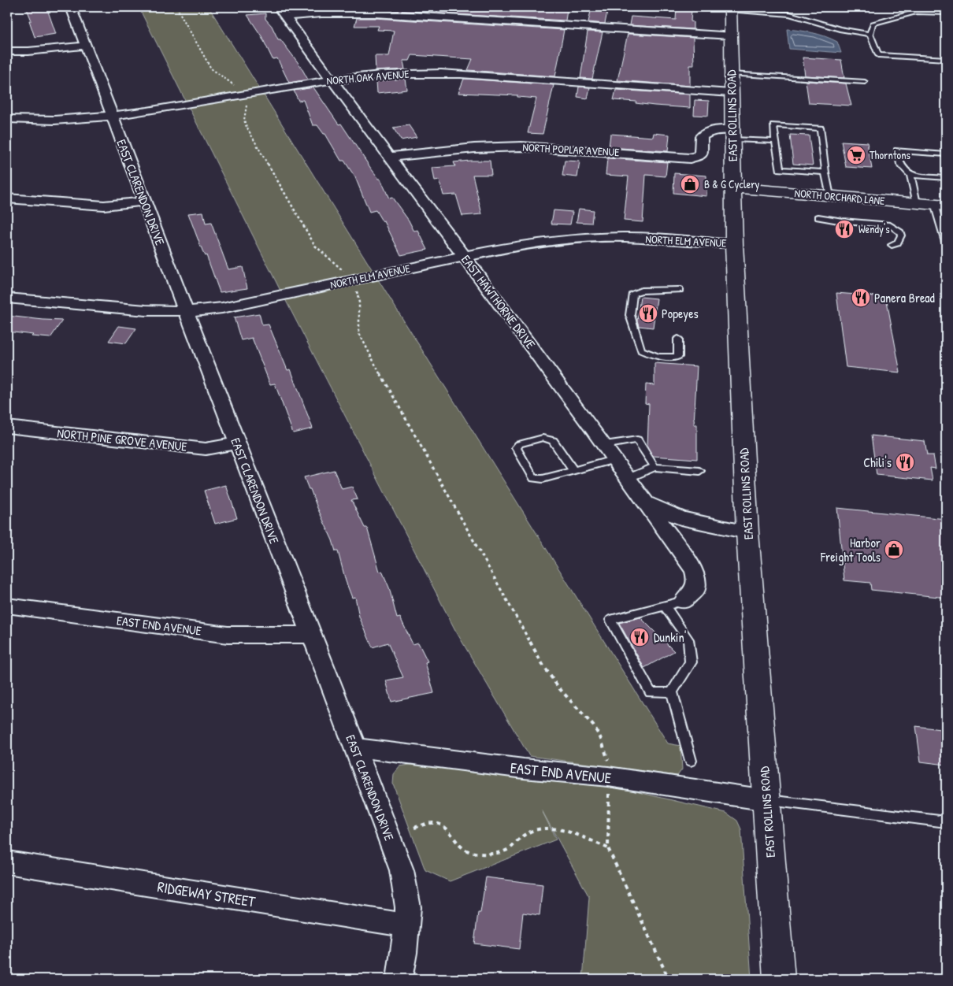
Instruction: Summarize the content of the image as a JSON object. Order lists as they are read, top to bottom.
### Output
{
  "streets": {
    "main road": ["EAST ROLLINS ROAD", "NORTH ORCHARD LANE"],
    "street": [
      "NORTH OAK AVENUE",
      "NORTH POPLAR AVENUE",
      "EAST CLARENDON DRIVE",
      "NORTH ELM AVENUE",
      "EAST HAWTHORNE DRIVE",
      "NORTH PINE GROVE AVENUE",
      "EAST END AVENUE",
      "RIDGEWAY STREET"
    ]
  },
  "crossings": [
    ["NORTH OAK AVENUE", "EAST ROLLINS ROAD"],
    ["NORTH OAK AVENUE", "EAST CLARENDON DRIVE"],
    ["NORTH OAK AVENUE", "EAST HAWTHORNE DRIVE"],
    ["EAST ROLLINS ROAD", "NORTH POPLAR AVENUE"],
    ["EAST ROLLINS ROAD", "NORTH ORCHARD LANE"],
    ["EAST ROLLINS ROAD", "NORTH ELM AVENUE"],
    ["EAST ROLLINS ROAD", "EAST END AVENUE"],
    ["NORTH POPLAR AVENUE", "EAST HAWTHORNE DRIVE"],
    ["EAST CLARENDON DRIVE", "NORTH ELM AVENUE"],
    ["EAST CLARENDON DRIVE", "NORTH PINE GROVE AVENUE"],
    ["EAST CLARENDON DRIVE", "EAST END AVENUE"],
    ["EAST CLARENDON DRIVE", "RIDGEWAY STREET"],
    ["NORTH ELM AVENUE", "EAST HAWTHORNE DRIVE"]
  ],
  "places": {
    "supermarket": ["Thorntons"],
    "shop": ["B & G Cyclery", "Harbor Freight Tools"],
    "restaurant": [
      "Wendy's",
      "Panera Bread",
      "Popeyes",
      "Chili's",
      "Dunkin'"
    ]
  }
}
